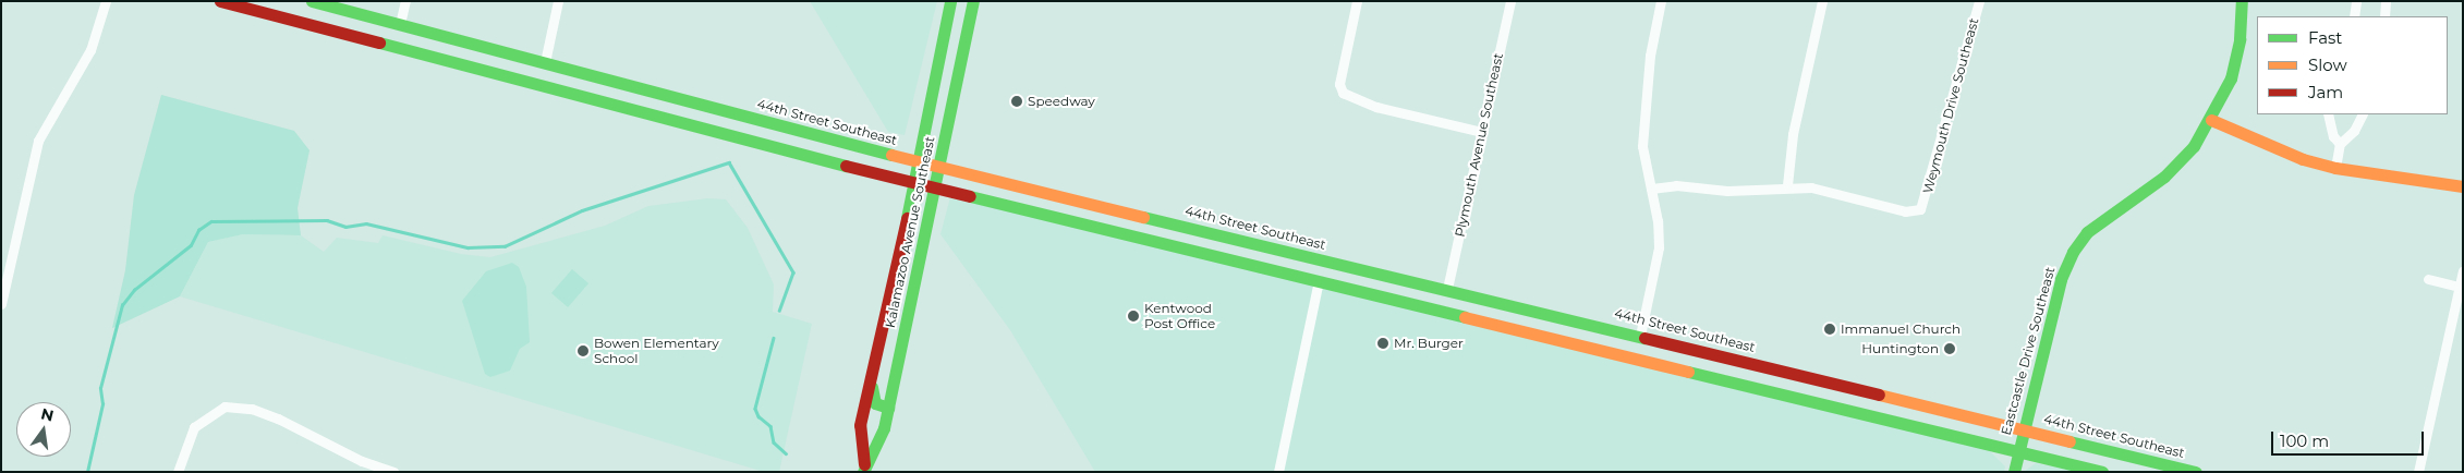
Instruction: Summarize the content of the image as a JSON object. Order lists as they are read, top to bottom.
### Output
{
  "streets": {
    "main road": ["44th Street Southeast", "Kalamazoo Avenue Southeast", "Eastcastle Drive Southeast"],
    "street": ["Weymouth Drive Southeast", "Plymouth Avenue Southeast"]
  },
  "crossings": [
    ["44th Street Southeast", "Plymouth Avenue Southeast"],
    ["44th Street Southeast", "Kalamazoo Avenue Southeast"],
    ["44th Street Southeast", "Eastcastle Drive Southeast"]
  ],
  "places": [
    "Speedway",
    "Kentwood Post Office",
    "Immanuel Church",
    "Mr. Burger",
    "Huntington",
    "Bowen Elementary School"
  ],
  "legend": ["Fast", "Slow", "Jam"],
  "scale_bar": "100 m",
  "north": "top"
}
